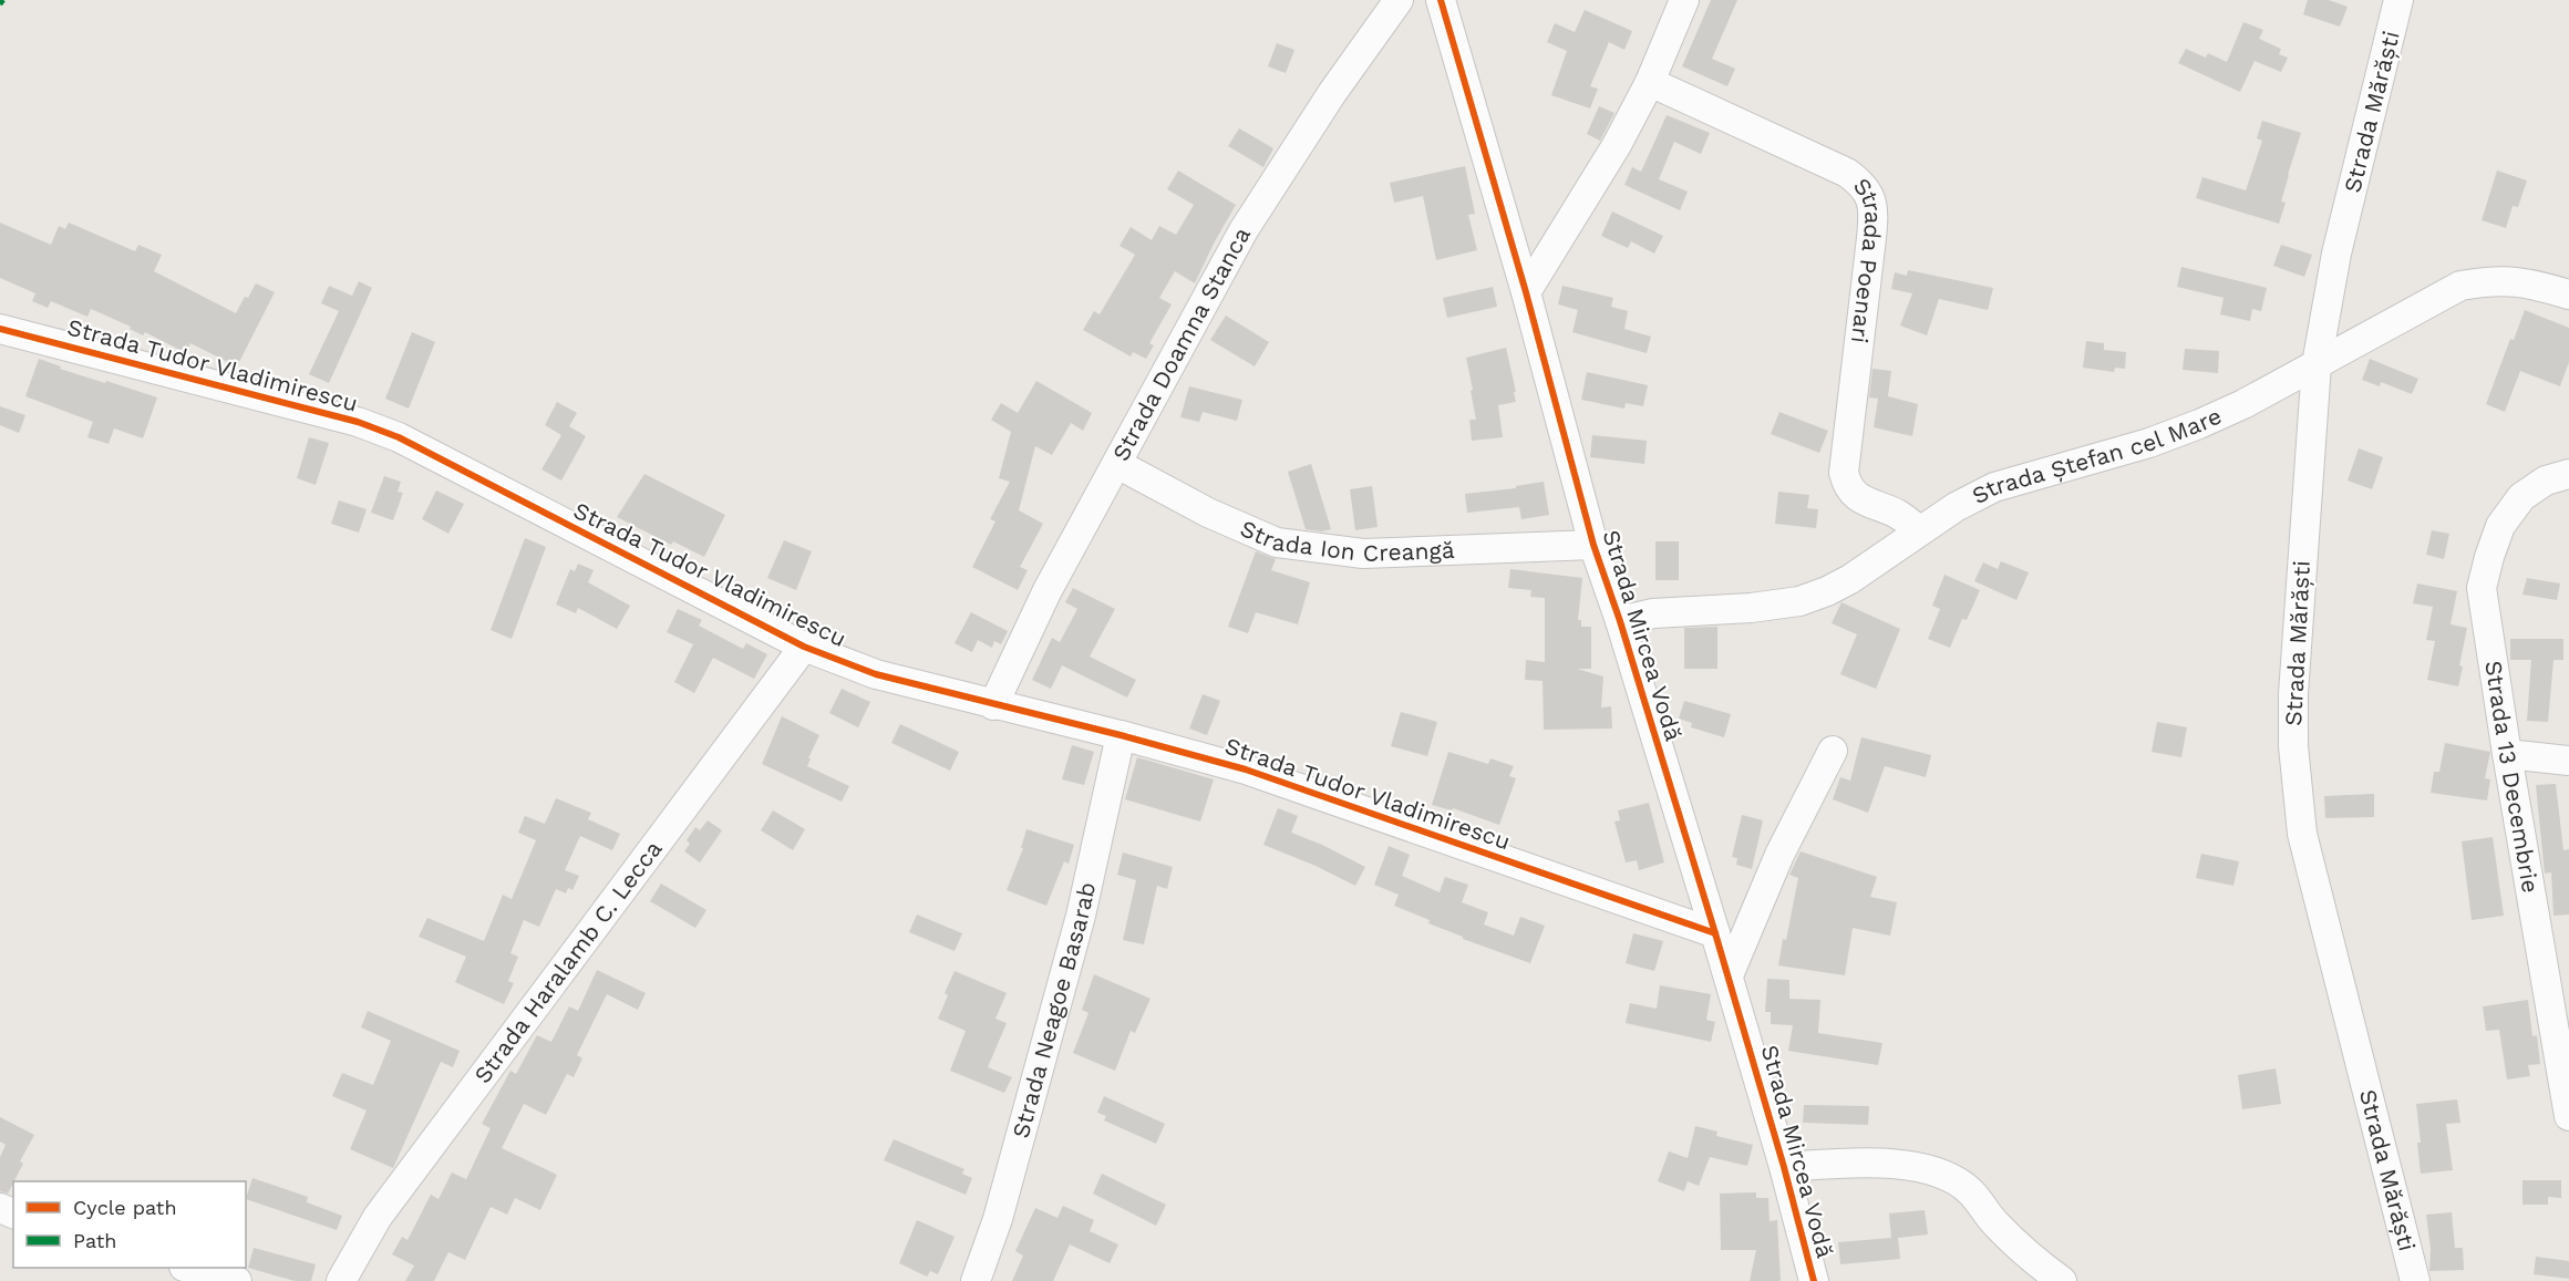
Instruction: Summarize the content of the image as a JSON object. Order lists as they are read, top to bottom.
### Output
{
  "streets": {
    "street": [
      "Strada Mărăști",
      "Strada Poenari",
      "Strada Doamna Stanca",
      "Strada Tudor Vladimirescu",
      "Strada Ștefan cel Mare",
      "Strada Ion Creangă",
      "Strada Mircea Vodă",
      "Strada 13 Decembrie",
      "Strada Haralamb C. Lecca",
      "Strada Neagoe Basarab"
    ]
  },
  "crossings": [
    ["Strada Mărăști", "Strada Ștefan cel Mare"],
    ["Strada Poenari", "Strada Ștefan cel Mare"],
    ["Strada Doamna Stanca", "Strada Tudor Vladimirescu"],
    ["Strada Doamna Stanca", "Strada Ion Creangă"],
    ["Strada Tudor Vladimirescu", "Strada Mircea Vodă"],
    ["Strada Tudor Vladimirescu", "Strada Haralamb C. Lecca"],
    ["Strada Tudor Vladimirescu", "Strada Neagoe Basarab"],
    ["Strada Ștefan cel Mare", "Strada Mircea Vodă"],
    ["Strada Ion Creangă", "Strada Mircea Vodă"]
  ],
  "legend": ["Cycle path", "Path"]
}
